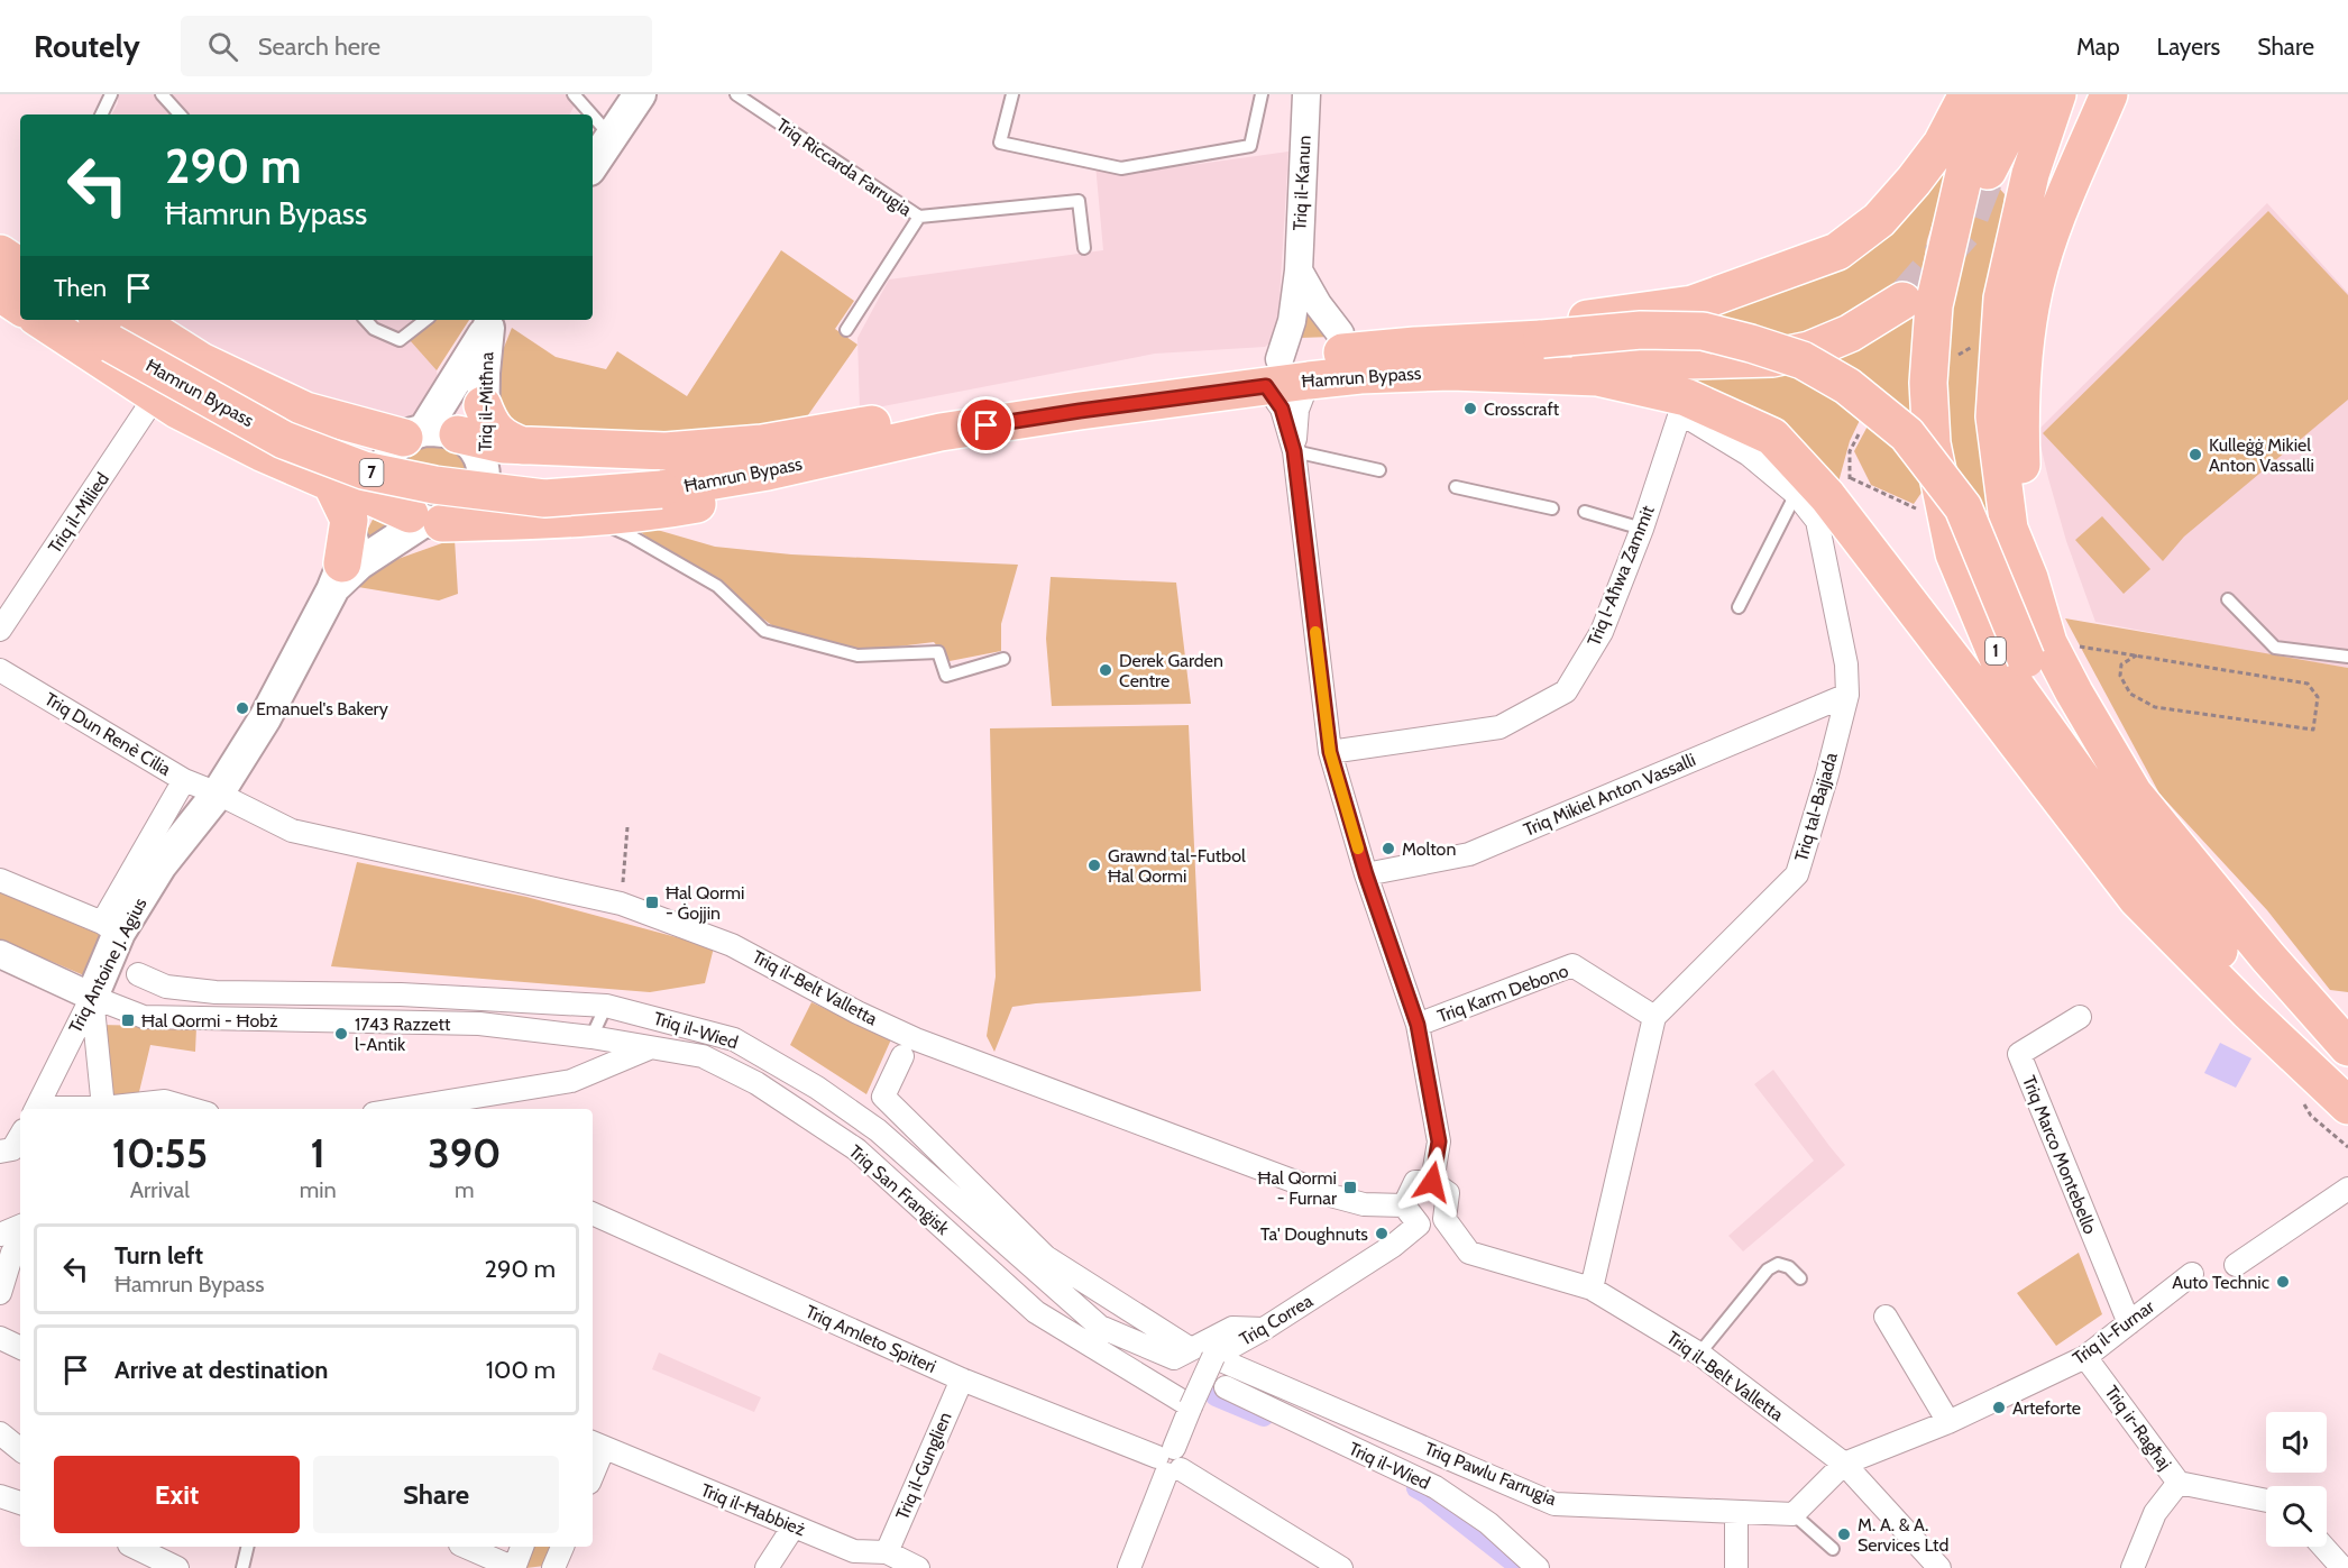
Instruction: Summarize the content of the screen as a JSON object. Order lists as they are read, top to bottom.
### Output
{
  "streets": {
    "highway": ["Ħamrun Bypass", "7", "1"],
    "main road": ["Triq il-Mitħna", "Triq Antoine J. Agius"],
    "street": [
      "Triq il-Kanun",
      "Triq il-Milied",
      "Triq l-Aħwa Zammit",
      "Triq Dun Renè Cilia",
      "Triq Mikiel Anton Vassalli",
      "Triq tal-Bajjada",
      "Triq il-Belt Valletta",
      "Triq Karm Debono",
      "Triq il-Wied",
      "Triq Marco Montebello",
      "Triq San Franġisk",
      "Triq Correa",
      "Triq il-Furnar",
      "Triq Amleto Spiteri",
      "Triq ir-Ragħaj",
      "Triq il-Gunglien",
      "Triq Pawlu Farrugia",
      "Triq il-Ħabbież"
    ],
    "lane": ["Triq Riccarda Farrugia"]
  },
  "crossings": [
    ["Triq il-Kanun", "Ħamrun Bypass"],
    ["Triq il-Mitħna", "Triq Dun Renè Cilia"],
    ["Triq il-Mitħna", "Triq Antoine J. Agius"],
    ["Triq il-Mitħna", "Triq il-Belt Valletta"],
    ["Triq l-Aħwa Zammit", "Triq tal-Bajjada"],
    ["Triq Dun Renè Cilia", "Triq Antoine J. Agius"],
    ["Triq Dun Renè Cilia", "Triq il-Belt Valletta"],
    ["Triq Mikiel Anton Vassalli", "Triq tal-Bajjada"],
    ["Triq tal-Bajjada", "Triq Karm Debono"],
    ["Triq Antoine J. Agius", "Triq il-Belt Valletta"],
    ["Triq Antoine J. Agius", "Triq il-Wied"],
    ["Triq il-Belt Valletta", "Triq Correa"],
    ["Triq il-Belt Valletta", "Triq il-Furnar"],
    ["Triq il-Wied", "Triq San Franġisk"],
    ["Triq il-Wied", "Triq Correa"],
    ["Triq Marco Montebello", "Triq il-Furnar"],
    ["Triq Correa", "Triq Pawlu Farrugia"],
    ["Triq il-Furnar", "Triq ir-Ragħaj"],
    ["Triq Amleto Spiteri", "Triq il-Gunglien"],
    ["Triq il-Gunglien", "Triq il-Ħabbież"]
  ],
  "places": {
    "other": [
      "Crosscraft",
      "Kulleġġ Mikiel Anton Vassalli",
      "Derek Garden Centre",
      "Emanuel's Bakery",
      "Molton",
      "Grawnd tal-Futbol Ħal Qormi",
      "1743 Razzett l-Antik",
      "Ta' Doughnuts",
      "Auto Technic",
      "Arteforte",
      "M. A. & A. Services Ltd"
    ],
    "transit": ["Ħal Qormi - Ġojjin", "Ħal Qormi - Ħobż", "Ħal Qormi - Furnar"]
  },
  "page": {
    "header": "Routely",
    "search": "Search here",
    "nav": ["Map", "Layers", "Share"],
    "turn": ["290 m", "Ħamrun Bypass"],
    "then": "Then",
    "eta": [
      "10:55",
      "Arrival",
      "1",
      "min",
      "390",
      "m"
    ],
    "list": [
      {
        "name": "Turn left",
        "note": "Ħamrun Bypass",
        "value": "290 m"
      },
      {
        "name": "Arrive at destination",
        "value": "100 m"
      }
    ],
    "buttons": ["Exit", "Share"]
  }
}
